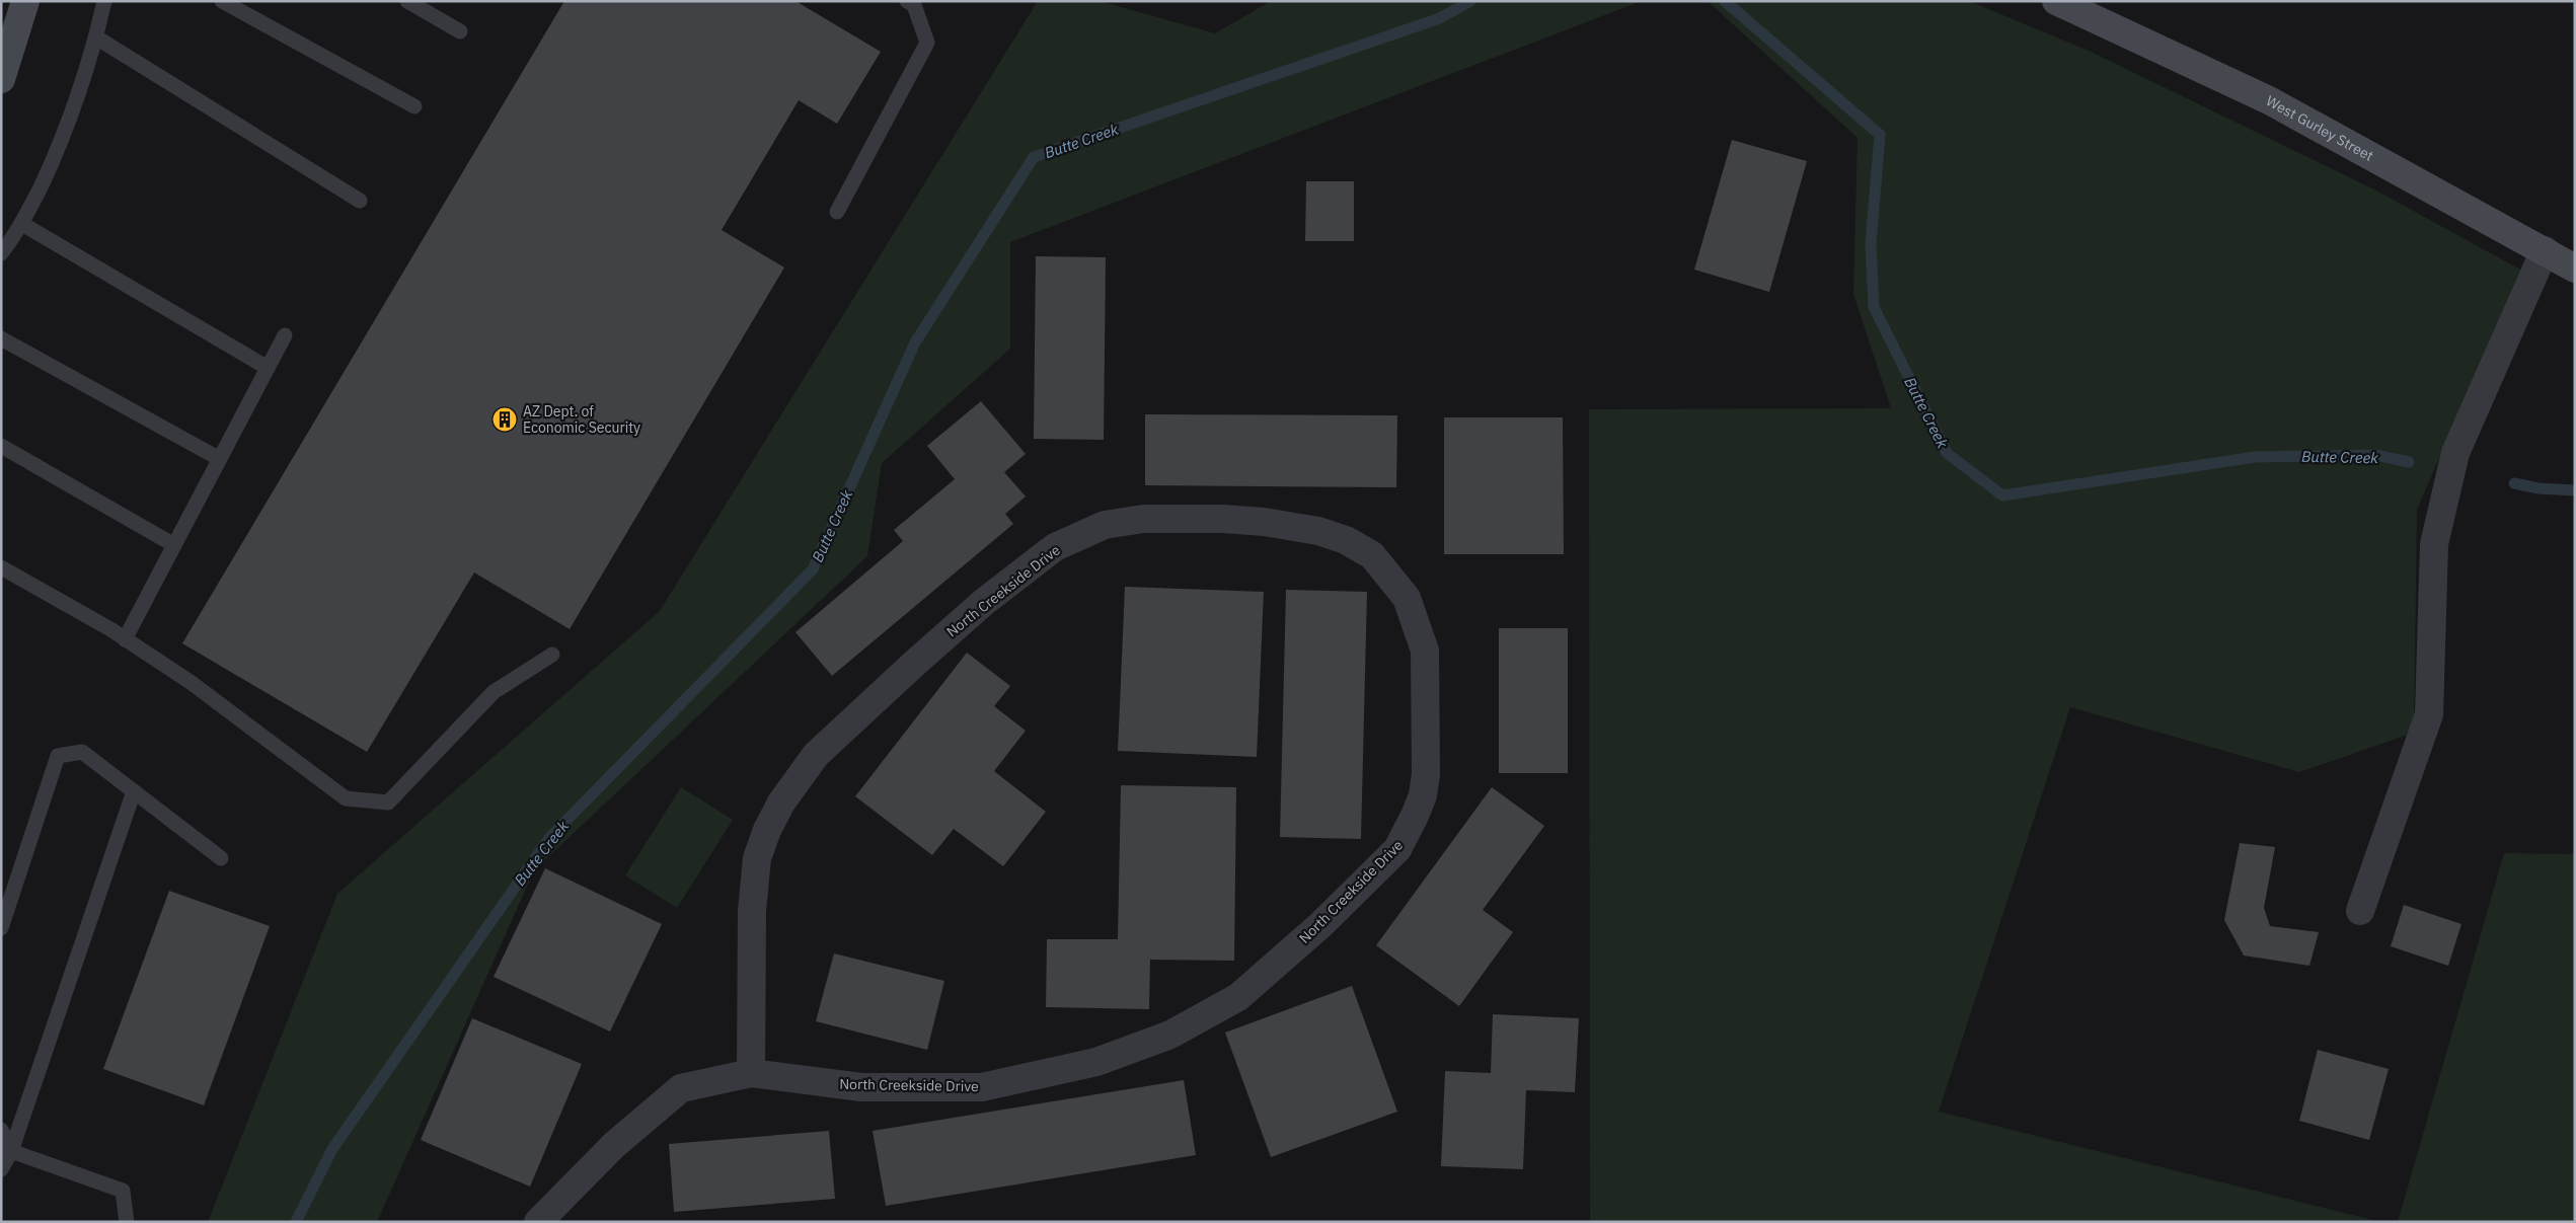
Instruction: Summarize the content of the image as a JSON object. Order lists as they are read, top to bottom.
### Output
{
  "streets": {
    "main road": ["West Gurley Street"],
    "street": ["North Creekside Drive"]
  },
  "water": ["Butte Creek"],
  "places": {
    "building": ["AZ Dept. of Economic Security"]
  }
}
